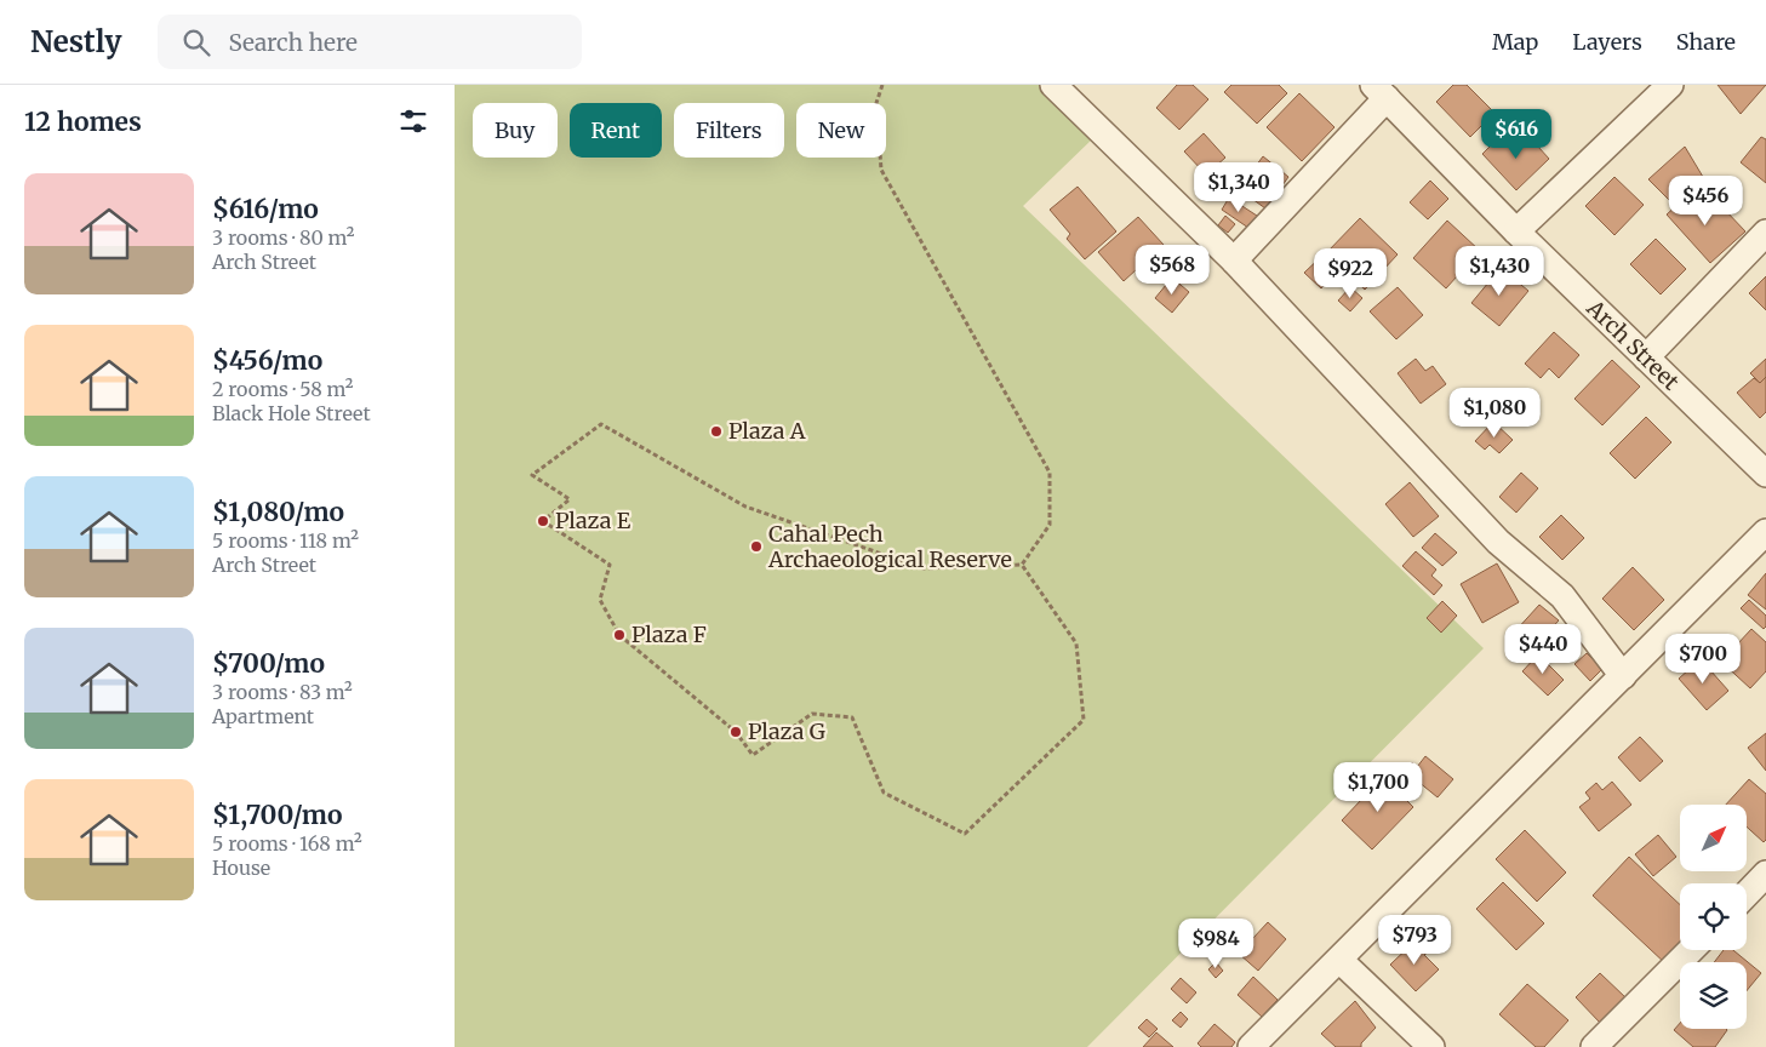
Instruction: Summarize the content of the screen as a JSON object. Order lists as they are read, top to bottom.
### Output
{
  "streets": {
    "street": ["Arch Street"]
  },
  "places": [
    "Plaza A",
    "Plaza E",
    "Cahal Pech Archaeological Reserve",
    "Plaza F",
    "Plaza G"
  ],
  "north": "top right",
  "page": {
    "header": "Nestly",
    "search": "Search here",
    "nav": ["Map", "Layers", "Share"],
    "heading": "12 homes",
    "chip": [
      "Buy",
      "Rent",
      "Filters",
      "New"
    ],
    "price": [
      "$616",
      "$1,340",
      "$456",
      "$568",
      "$1,430",
      "$922",
      "$1,080",
      "$440",
      "$700",
      "$1,700",
      "$793",
      "$984"
    ],
    "list": [
      {
        "name": "$616/mo",
        "note": "3 rooms · 80 m² · Arch Street"
      },
      {
        "name": "$456/mo",
        "note": "2 rooms · 58 m² · Black Hole Street"
      },
      {
        "name": "$1,080/mo",
        "note": "5 rooms · 118 m² · Arch Street"
      },
      {
        "name": "$700/mo",
        "note": "3 rooms · 83 m² · Apartment"
      },
      {
        "name": "$1,700/mo",
        "note": "5 rooms · 168 m² · House"
      }
    ]
  }
}
